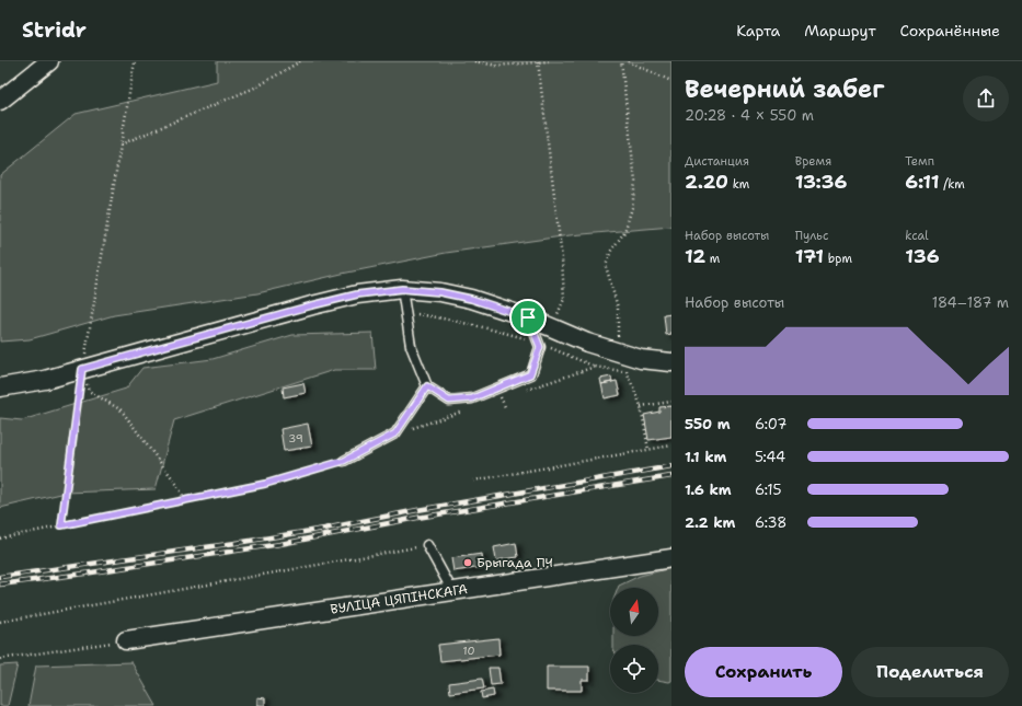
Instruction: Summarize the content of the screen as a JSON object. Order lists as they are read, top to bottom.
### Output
{
  "streets": {
    "street": ["ВУЛІЦА ЦЯПІНСКАГА"]
  },
  "places": ["Брыгада ПЧ"],
  "house_numbers": ["39", "10"],
  "north": "top",
  "page": {
    "header": "Stridr",
    "nav": ["Карта", "Маршрут", "Сохранённые"],
    "heading": ["Вечерний забег", "20:28 · 4 × 550 m"],
    "stats": [
      ["Дистанция", "2.20 km"],
      ["Время", "13:36"],
      ["Темп", "6:11 /km"],
      ["Набор высоты", "12 m"],
      ["Пульс", "171 bpm"],
      ["kcal", "136"]
    ],
    "chart": ["Набор высоты", "184–187 m"],
    "list": [
      {
        "name": "550 m",
        "note": "6:07"
      },
      {
        "name": "1.1 km",
        "note": "5:44"
      },
      {
        "name": "1.6 km",
        "note": "6:15"
      },
      {
        "name": "2.2 km",
        "note": "6:38"
      }
    ],
    "buttons": ["Сохранить", "Поделиться"]
  }
}
